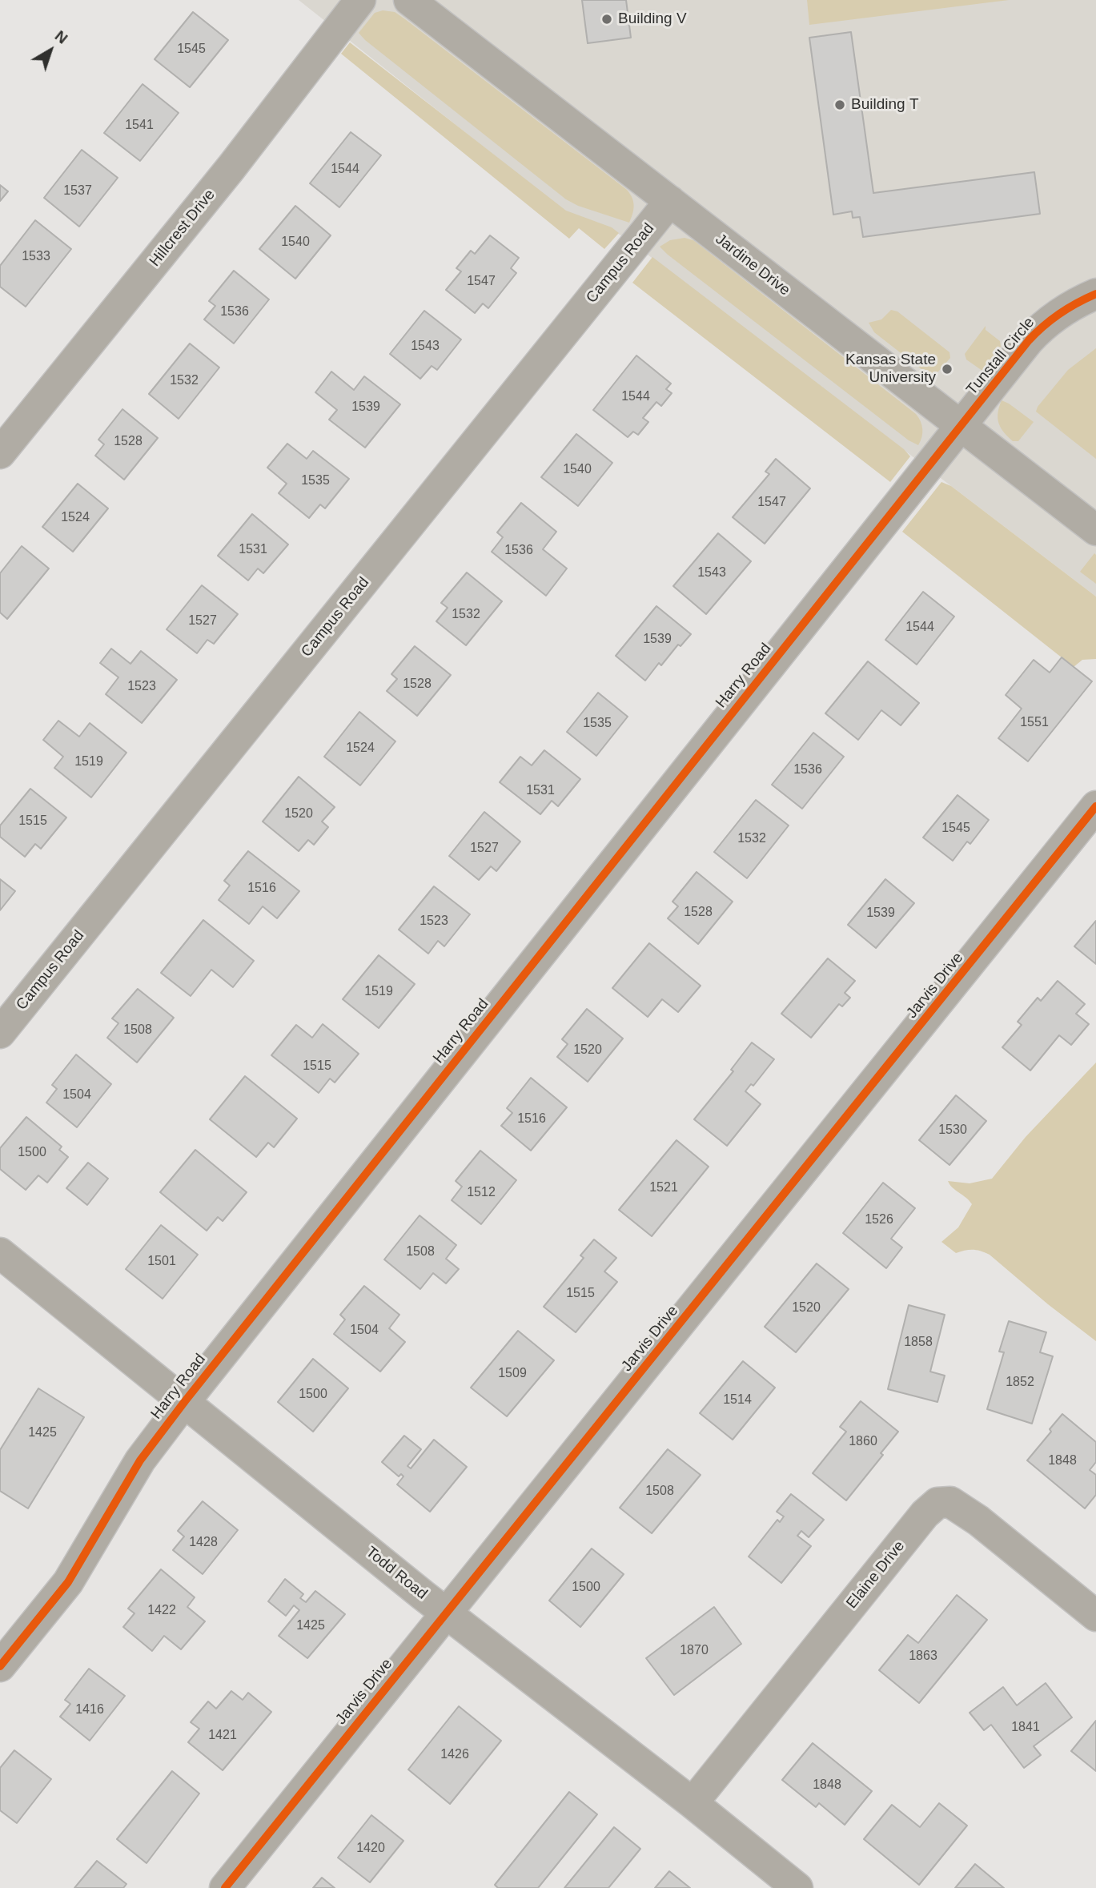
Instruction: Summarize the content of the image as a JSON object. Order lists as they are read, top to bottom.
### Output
{
  "streets": {
    "street": [
      "Hillcrest Drive",
      "Campus Road",
      "Jardine Drive",
      "Tunstall Circle",
      "Harry Road",
      "Jarvis Drive",
      "Todd Road",
      "Elaine Drive"
    ]
  },
  "crossings": [
    ["Campus Road", "Jardine Drive"],
    ["Jardine Drive", "Tunstall Circle"],
    ["Jardine Drive", "Harry Road"],
    ["Tunstall Circle", "Harry Road"],
    ["Harry Road", "Todd Road"],
    ["Jarvis Drive", "Todd Road"],
    ["Todd Road", "Elaine Drive"]
  ],
  "places": ["Building V", "Building T", "Kansas State University"],
  "house_numbers": [
    "1545",
    "1541",
    "1544",
    "1537",
    "1540",
    "1533",
    "1547",
    "1536",
    "1543",
    "1532",
    "1544",
    "1539",
    "1528",
    "1540",
    "1535",
    "1547",
    "1524",
    "1531",
    "1536",
    "1543",
    "1532",
    "1527",
    "1544",
    "1539",
    "1528",
    "1523",
    "1551",
    "1535",
    "1524",
    "1519",
    "1536",
    "1531",
    "1520",
    "1515",
    "1545",
    "1532",
    "1527",
    "1516",
    "1528",
    "1539",
    "1523",
    "1519",
    "1508",
    "1520",
    "1515",
    "1504",
    "1516",
    "1530",
    "1500",
    "1521",
    "1512",
    "1526",
    "1508",
    "1501",
    "1515",
    "1520",
    "1504",
    "1858",
    "1509",
    "1852",
    "1500",
    "1514",
    "1425",
    "1860",
    "1848",
    "1508",
    "1428",
    "1500",
    "1422",
    "1425",
    "1870",
    "1863",
    "1416",
    "1841",
    "1421",
    "1426",
    "1848",
    "1420"
  ],
  "north": "top right"
}
